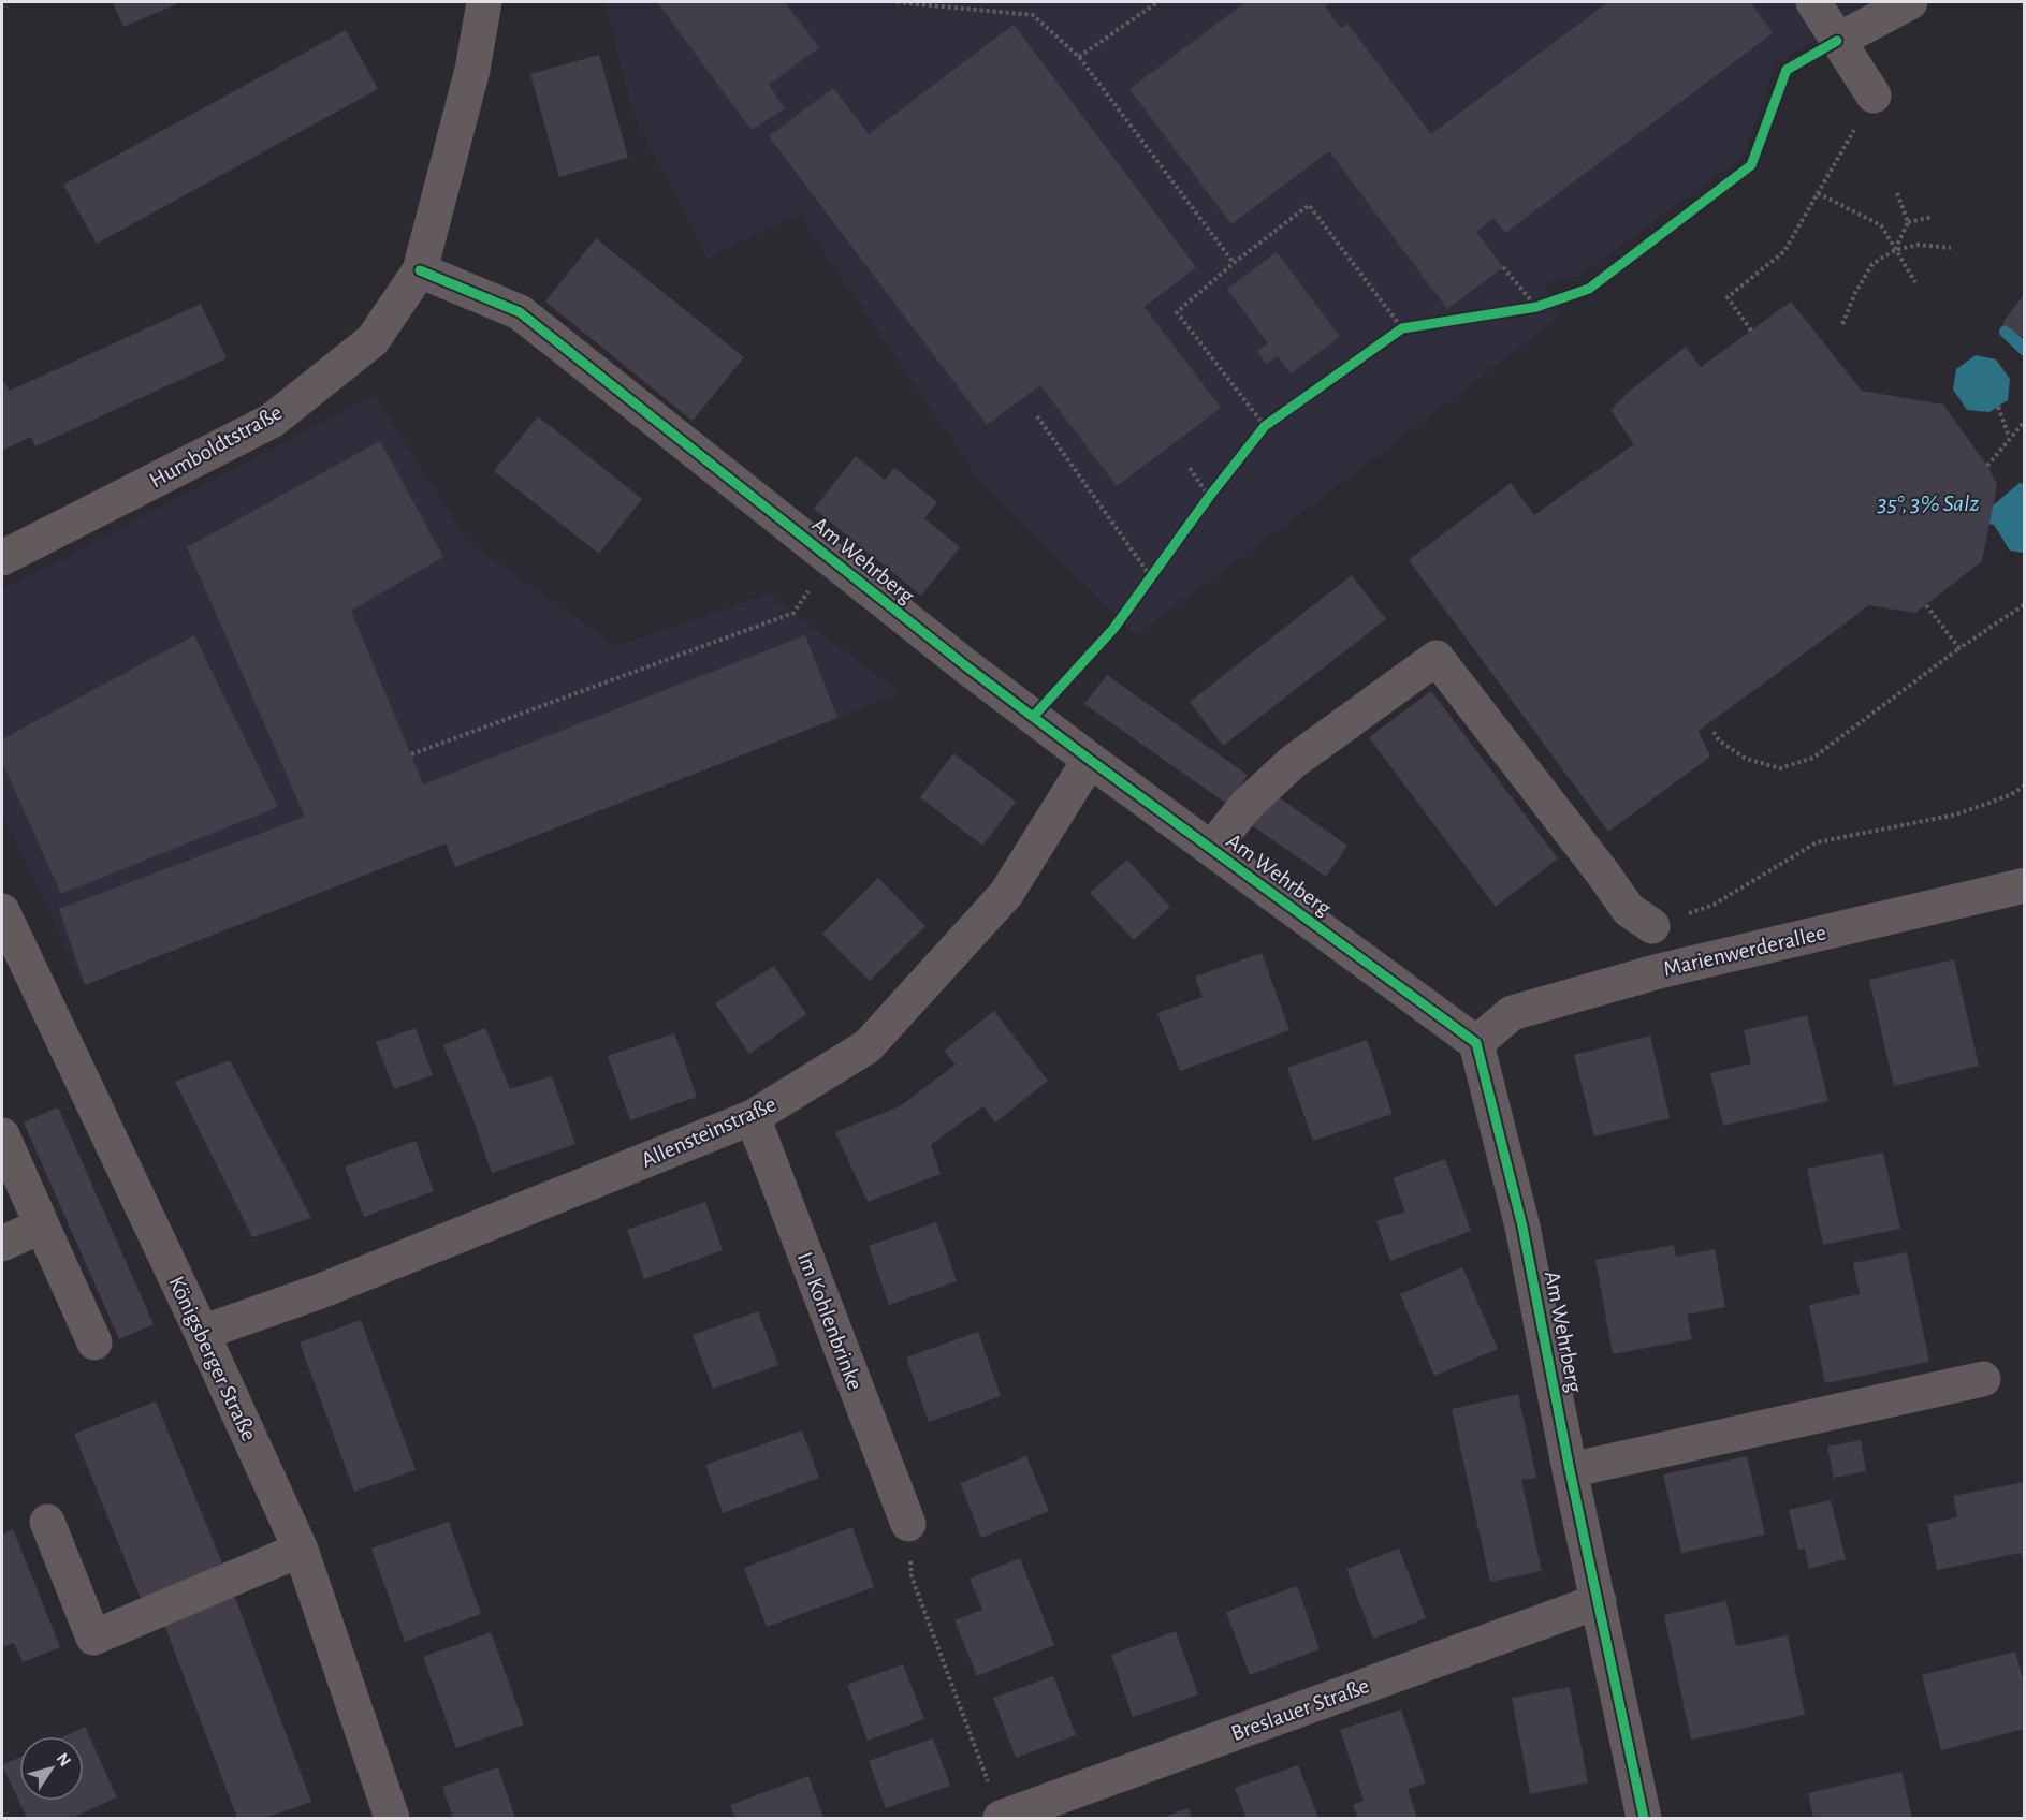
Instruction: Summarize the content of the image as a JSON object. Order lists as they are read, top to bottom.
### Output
{
  "streets": {
    "street": [
      "Humboldtstraße",
      "Am Wehrberg",
      "Marienwerderallee",
      "Allensteinstraße",
      "Im Kohlenbrinke",
      "Königsberger Straße",
      "Breslauer Straße"
    ]
  },
  "crossings": [
    ["Humboldtstraße", "Am Wehrberg"],
    ["Am Wehrberg", "Marienwerderallee"],
    ["Am Wehrberg", "Allensteinstraße"],
    ["Am Wehrberg", "Breslauer Straße"],
    ["Allensteinstraße", "Im Kohlenbrinke"],
    ["Allensteinstraße", "Königsberger Straße"]
  ],
  "water": ["35°, 3% Salz"],
  "north": "top right"
}
